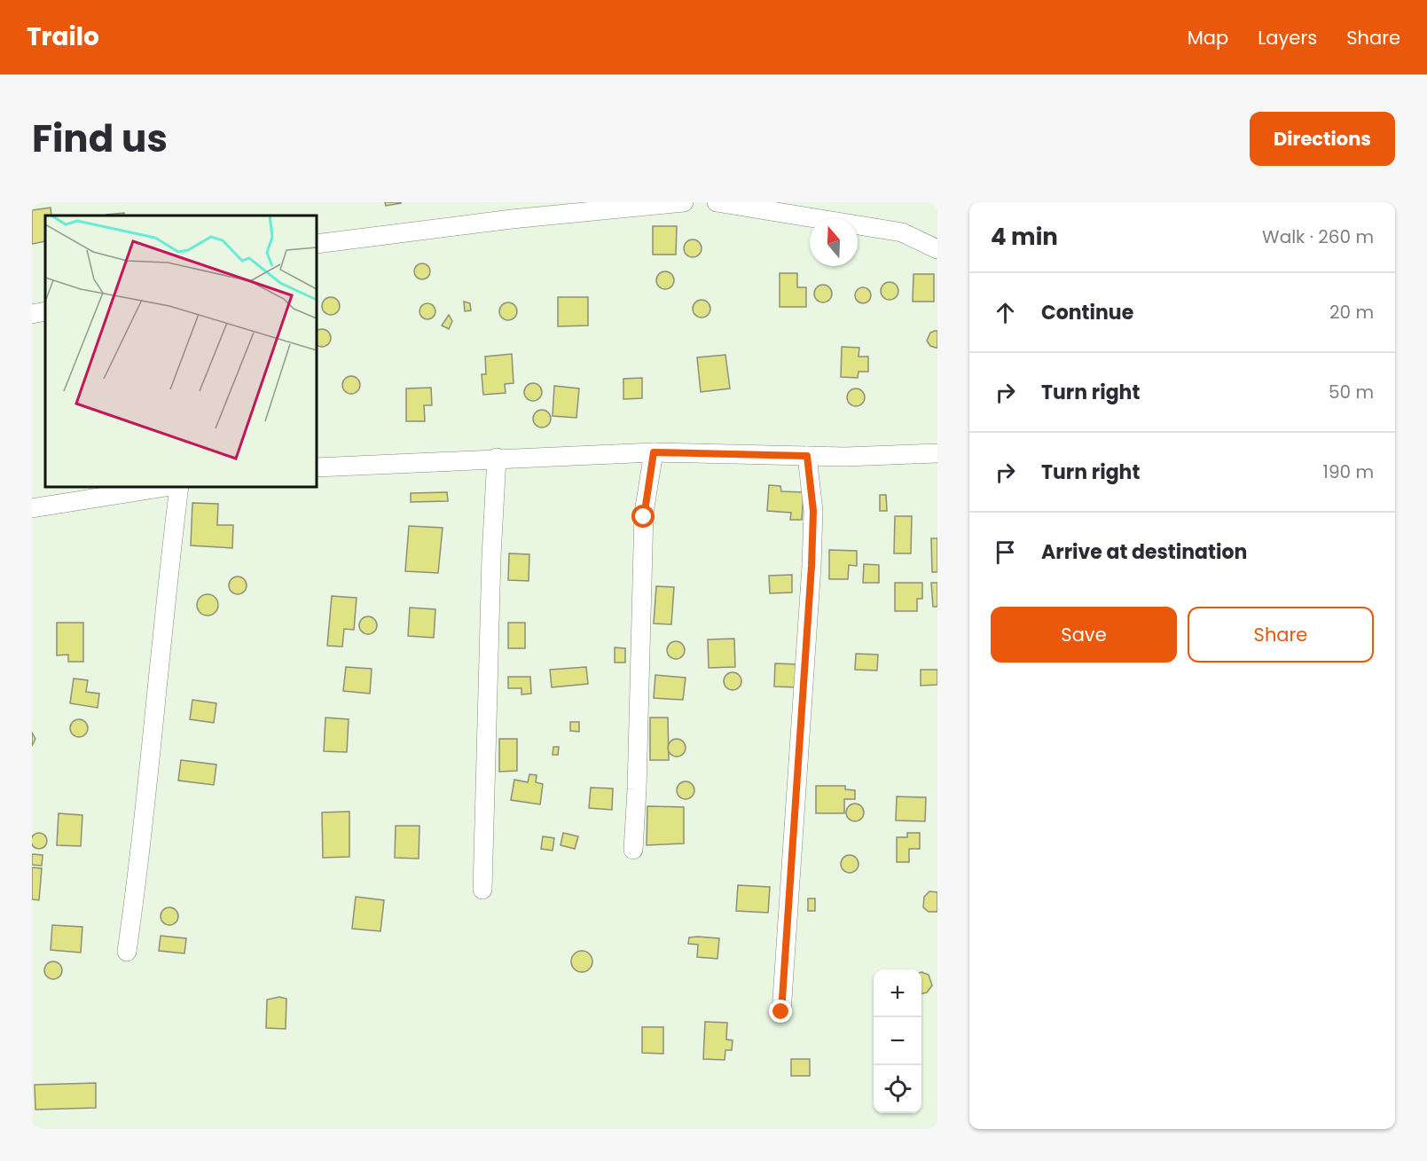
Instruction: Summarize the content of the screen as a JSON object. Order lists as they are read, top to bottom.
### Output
{
  "north": "top",
  "page": {
    "header": "Trailo",
    "nav": ["Map", "Layers", "Share"],
    "title": "Find us",
    "buttons": [
      "Directions",
      ["Save", "Share"]
    ],
    "heading": ["4 min", "Walk · 260 m"],
    "list": [
      ["Continue", "20 m"],
      ["Turn right", "50 m"],
      ["Turn right", "190 m"],
      "Arrive at destination"
    ],
    "map_buttons": ["+", "−"]
  }
}
